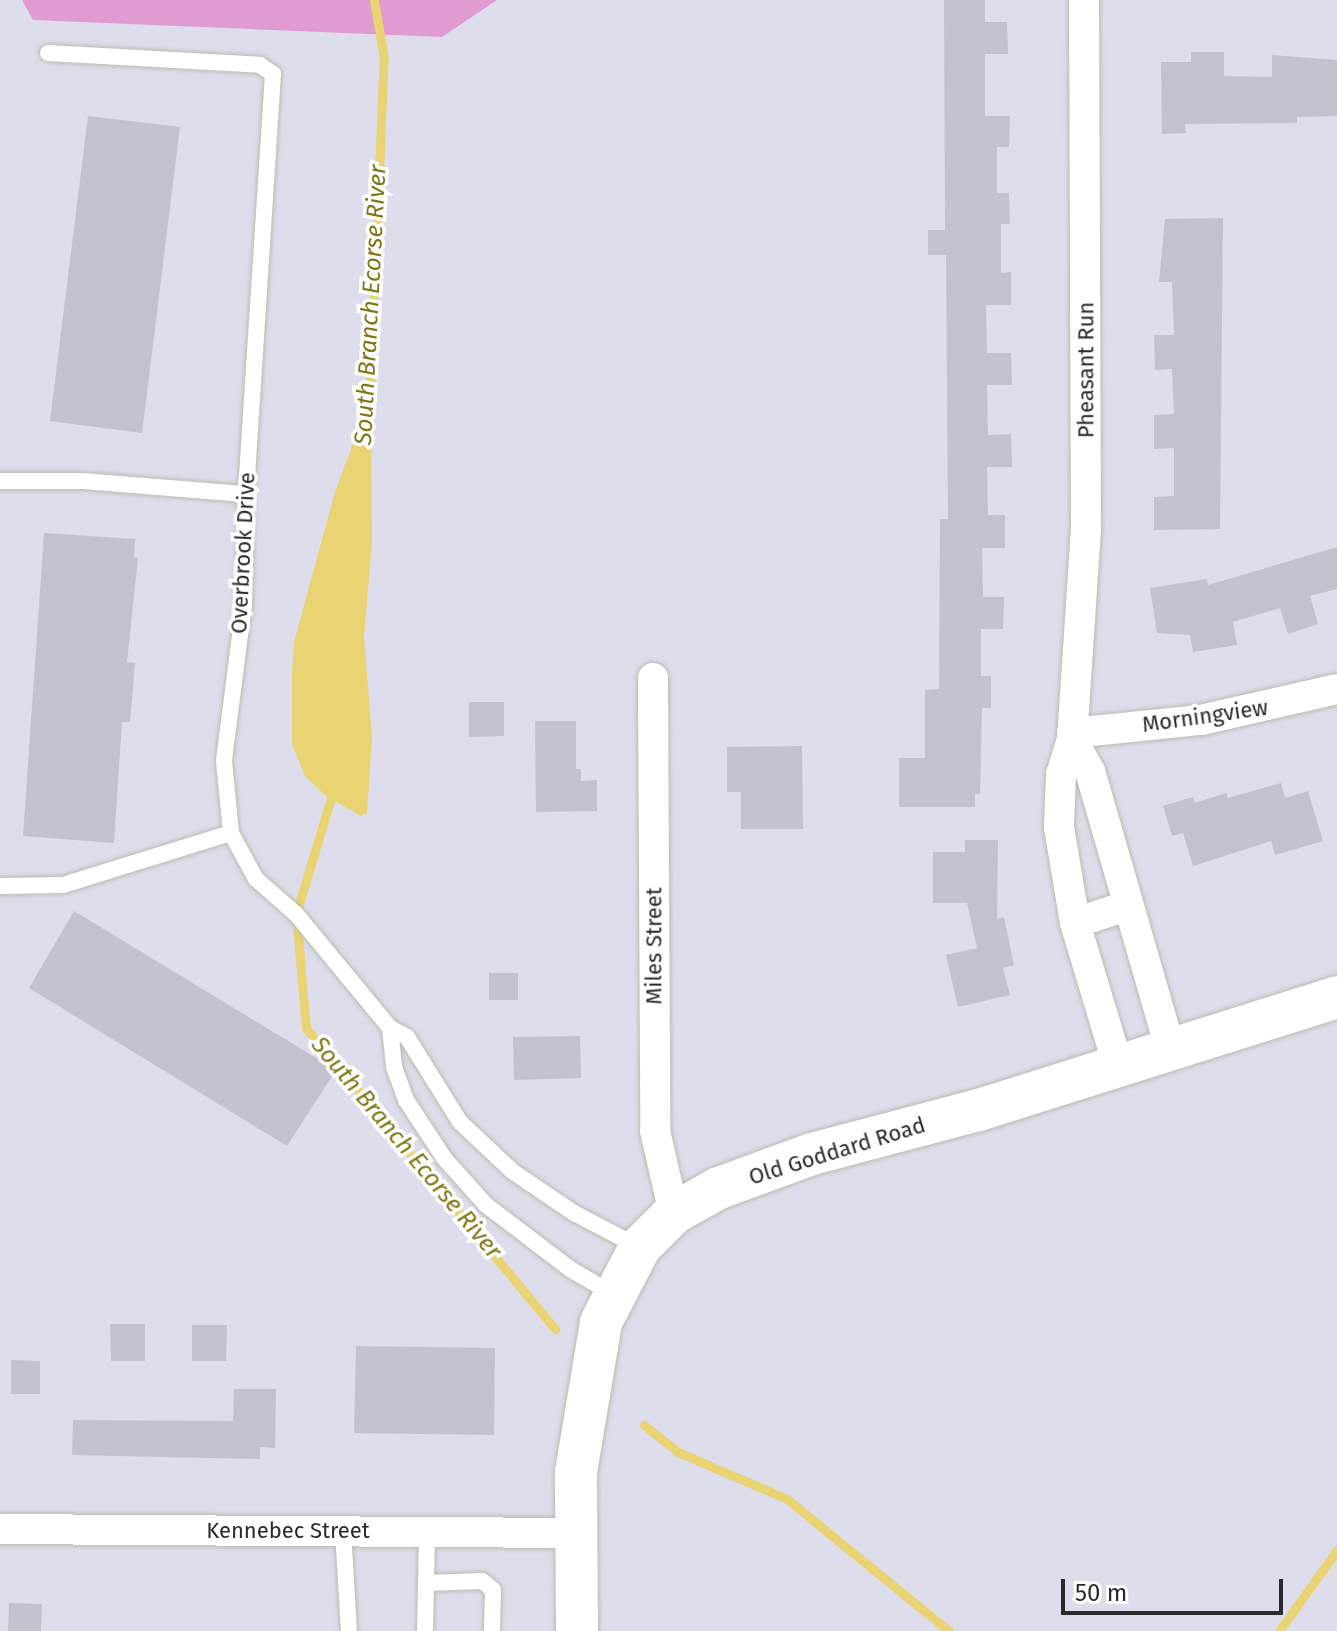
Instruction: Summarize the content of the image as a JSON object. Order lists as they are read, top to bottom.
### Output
{
  "streets": {
    "street": [
      "Pheasant Run",
      "Morningview",
      "Miles Street",
      "Old Goddard Road",
      "Kennebec Street"
    ],
    "lane": ["Overbrook Drive"]
  },
  "crossings": [
    ["Pheasant Run", "Morningview"],
    ["Pheasant Run", "Old Goddard Road"],
    ["Overbrook Drive", "Old Goddard Road"],
    ["Miles Street", "Old Goddard Road"],
    ["Old Goddard Road", "Kennebec Street"]
  ],
  "water": ["South Branch Ecorse River"],
  "scale_bar": "50 m"
}
